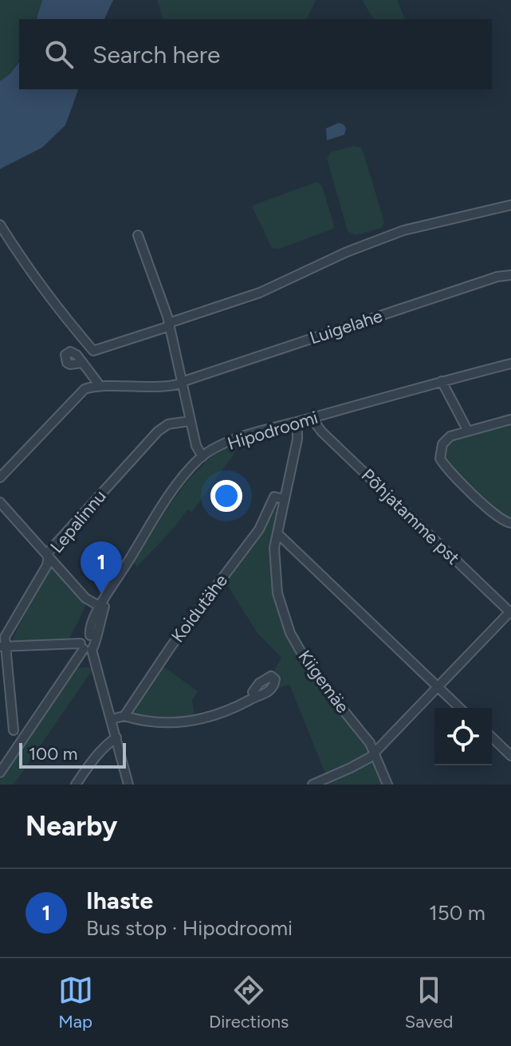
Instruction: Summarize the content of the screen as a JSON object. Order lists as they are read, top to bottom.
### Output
{
  "streets": {
    "street": [
      "Luigelahe",
      "Hipodroomi",
      "Põhjatamme pst",
      "Lepalinnu",
      "Koidutähe",
      "Kiigemäe"
    ]
  },
  "crossings": [
    ["Hipodroomi", "Põhjatamme pst"],
    ["Hipodroomi", "Kiigemäe"],
    ["Koidutähe", "Kiigemäe"]
  ],
  "scale_bar": "100 m",
  "page": {
    "search": "Search here",
    "pins": "1",
    "scale": "100 m",
    "heading": "Nearby",
    "list": [
      {
        "mark": "1",
        "name": "Ihaste",
        "note": "Bus stop · Hipodroomi",
        "value": "150 m"
      }
    ],
    "nav": ["Map", "Directions", "Saved"]
  }
}
